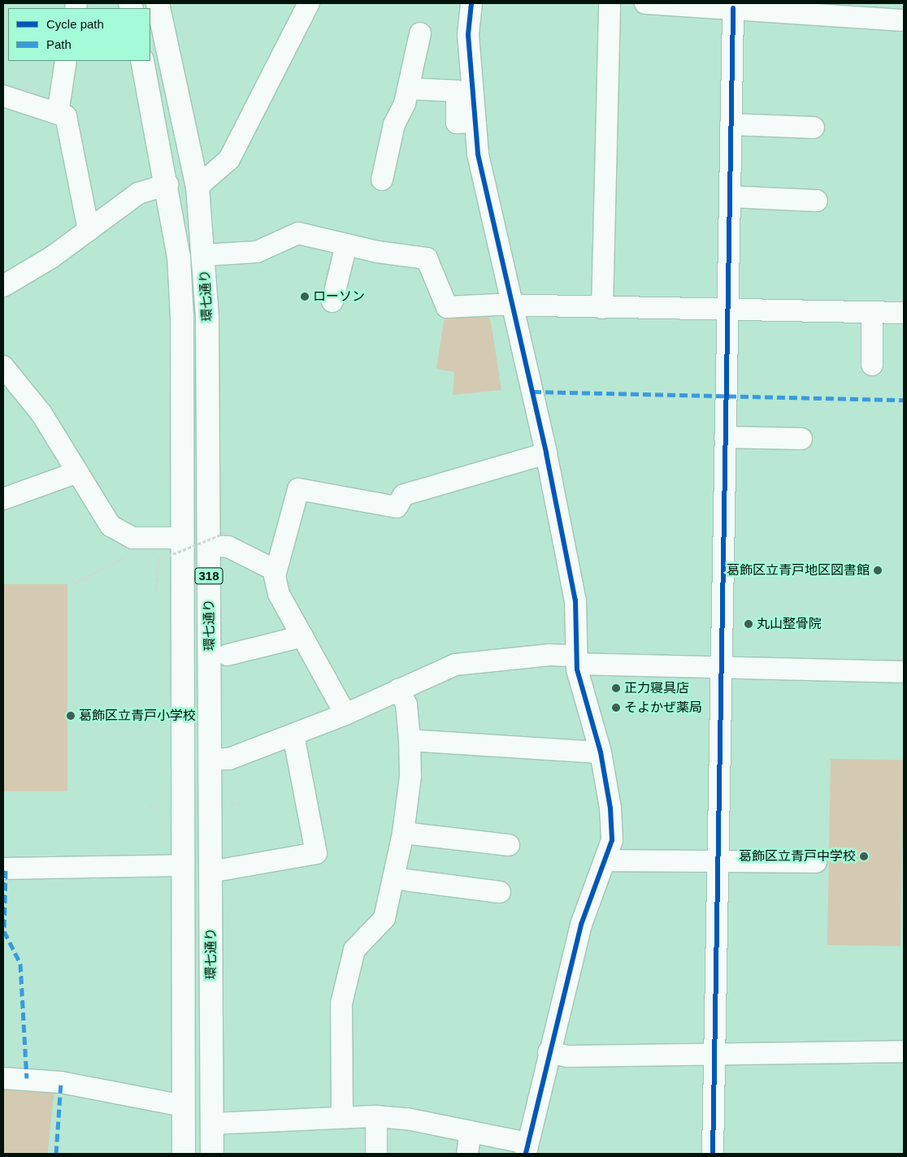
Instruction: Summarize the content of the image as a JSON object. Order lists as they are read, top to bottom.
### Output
{
  "streets": {
    "main road": ["環七通り", "318"]
  },
  "places": [
    "ローソン",
    "葛飾区立青戸地区図書館",
    "丸山整骨院",
    "正力寝具店",
    "そよかぜ薬局",
    "葛飾区立青戸小学校",
    "葛飾区立青戸中学校"
  ],
  "legend": ["Cycle path", "Path"]
}
